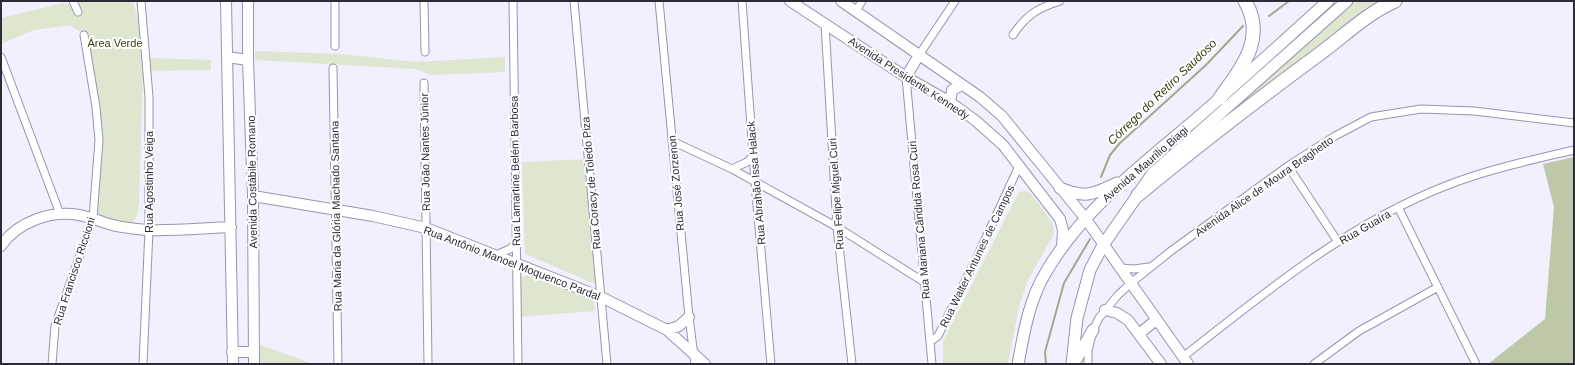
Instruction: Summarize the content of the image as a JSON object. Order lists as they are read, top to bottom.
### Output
{
  "streets": {
    "main road": [
      "Avenida Presidente Kennedy",
      "Avenida Maurílio Biagi",
      "Avenida Costábile Romano",
      "Rua Antônio Manoel Moquenco Pardal"
    ],
    "street": [
      "Rua João Nantes Júnior",
      "Rua Lamartine Belém Barbosa",
      "Rua Agostinho Veiga",
      "Rua Coracy de Toledo Piza",
      "Rua José Zorzenon",
      "Rua Abrahão Issa Halack",
      "Avenida Alice de Moura Braghetto",
      "Rua Felipe Miguel Curi",
      "Rua Maria da Glória Machado Santana",
      "Rua Mariana Cândida Rosa Curi",
      "Rua Guaíra",
      "Rua Walter Antunes de Campos",
      "Rua Francisco Riccioni"
    ]
  },
  "crossings": [
    ["Avenida Presidente Kennedy", "Avenida Maurílio Biagi"],
    ["Avenida Presidente Kennedy", "Avenida Alice de Moura Braghetto"],
    ["Avenida Presidente Kennedy", "Rua Felipe Miguel Curi"],
    ["Avenida Presidente Kennedy", "Rua Mariana Cândida Rosa Curi"],
    ["Avenida Presidente Kennedy", "Rua Guaíra"],
    ["Avenida Presidente Kennedy", "Rua Walter Antunes de Campos"],
    ["Rua João Nantes Júnior", "Rua Antônio Manoel Moquenco Pardal"],
    ["Rua Lamartine Belém Barbosa", "Rua Antônio Manoel Moquenco Pardal"],
    ["Avenida Costábile Romano", "Rua Antônio Manoel Moquenco Pardal"],
    ["Rua Coracy de Toledo Piza", "Rua Antônio Manoel Moquenco Pardal"],
    ["Rua José Zorzenon", "Rua Antônio Manoel Moquenco Pardal"],
    ["Rua Maria da Glória Machado Santana", "Rua Antônio Manoel Moquenco Pardal"],
    ["Rua Mariana Cândida Rosa Curi", "Rua Walter Antunes de Campos"]
  ],
  "water": ["Córrego do Retiro Saudoso"],
  "parks": ["Área Verde"]
}
